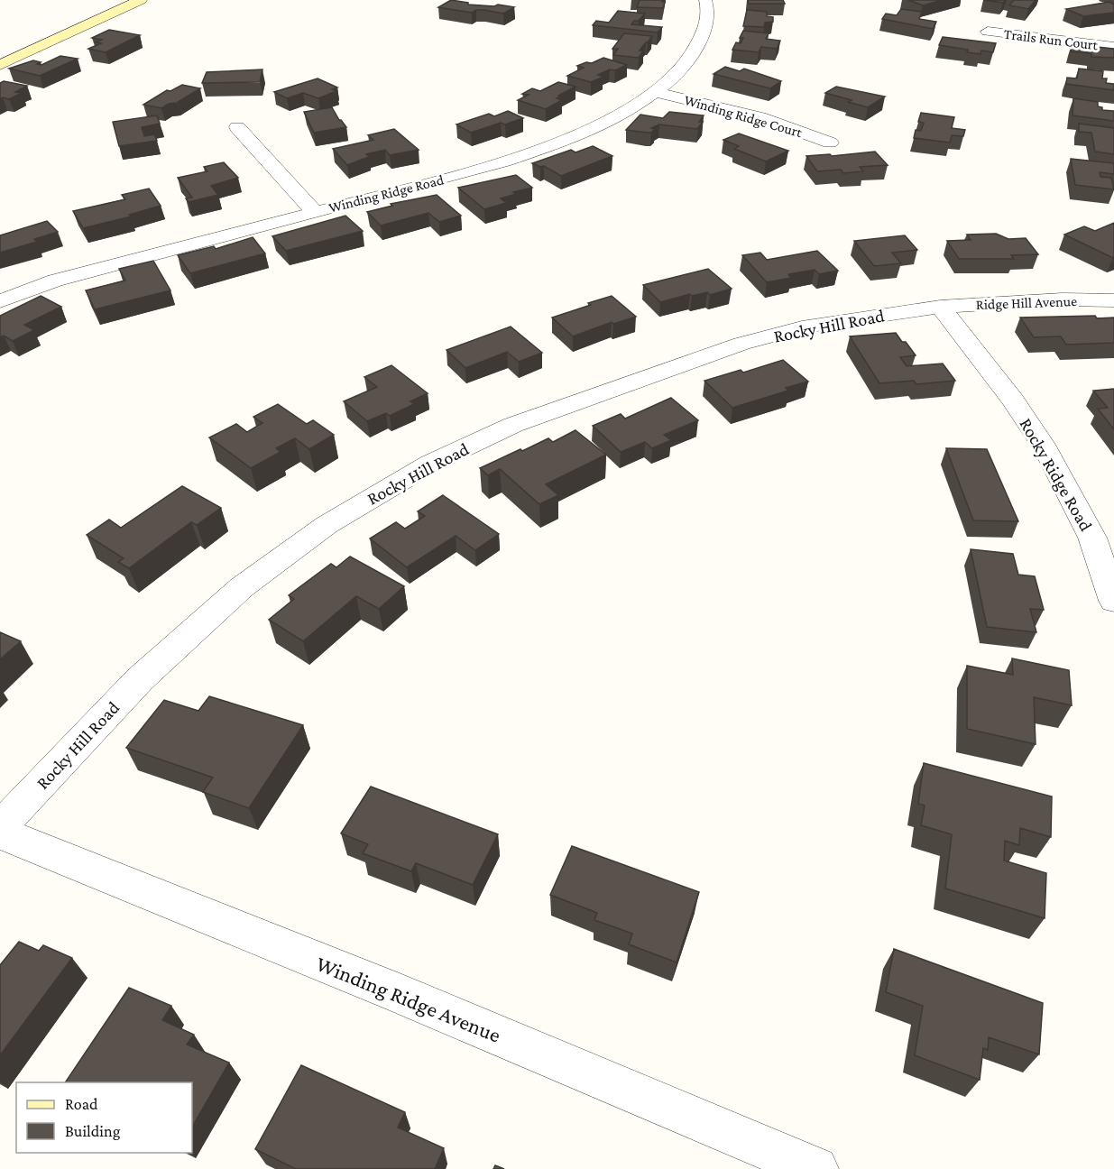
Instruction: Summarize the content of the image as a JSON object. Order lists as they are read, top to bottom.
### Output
{
  "streets": {
    "street": [
      "Trails Run Court",
      "Winding Ridge Court",
      "Winding Ridge Road",
      "Ridge Hill Avenue",
      "Rocky Hill Road",
      "Rocky Ridge Road",
      "Winding Ridge Avenue"
    ]
  },
  "crossings": [
    ["Winding Ridge Court", "Winding Ridge Road"],
    ["Ridge Hill Avenue", "Rocky Hill Road"],
    ["Ridge Hill Avenue", "Rocky Ridge Road"],
    ["Rocky Hill Road", "Rocky Ridge Road"]
  ],
  "legend": ["Road", "Building"]
}
